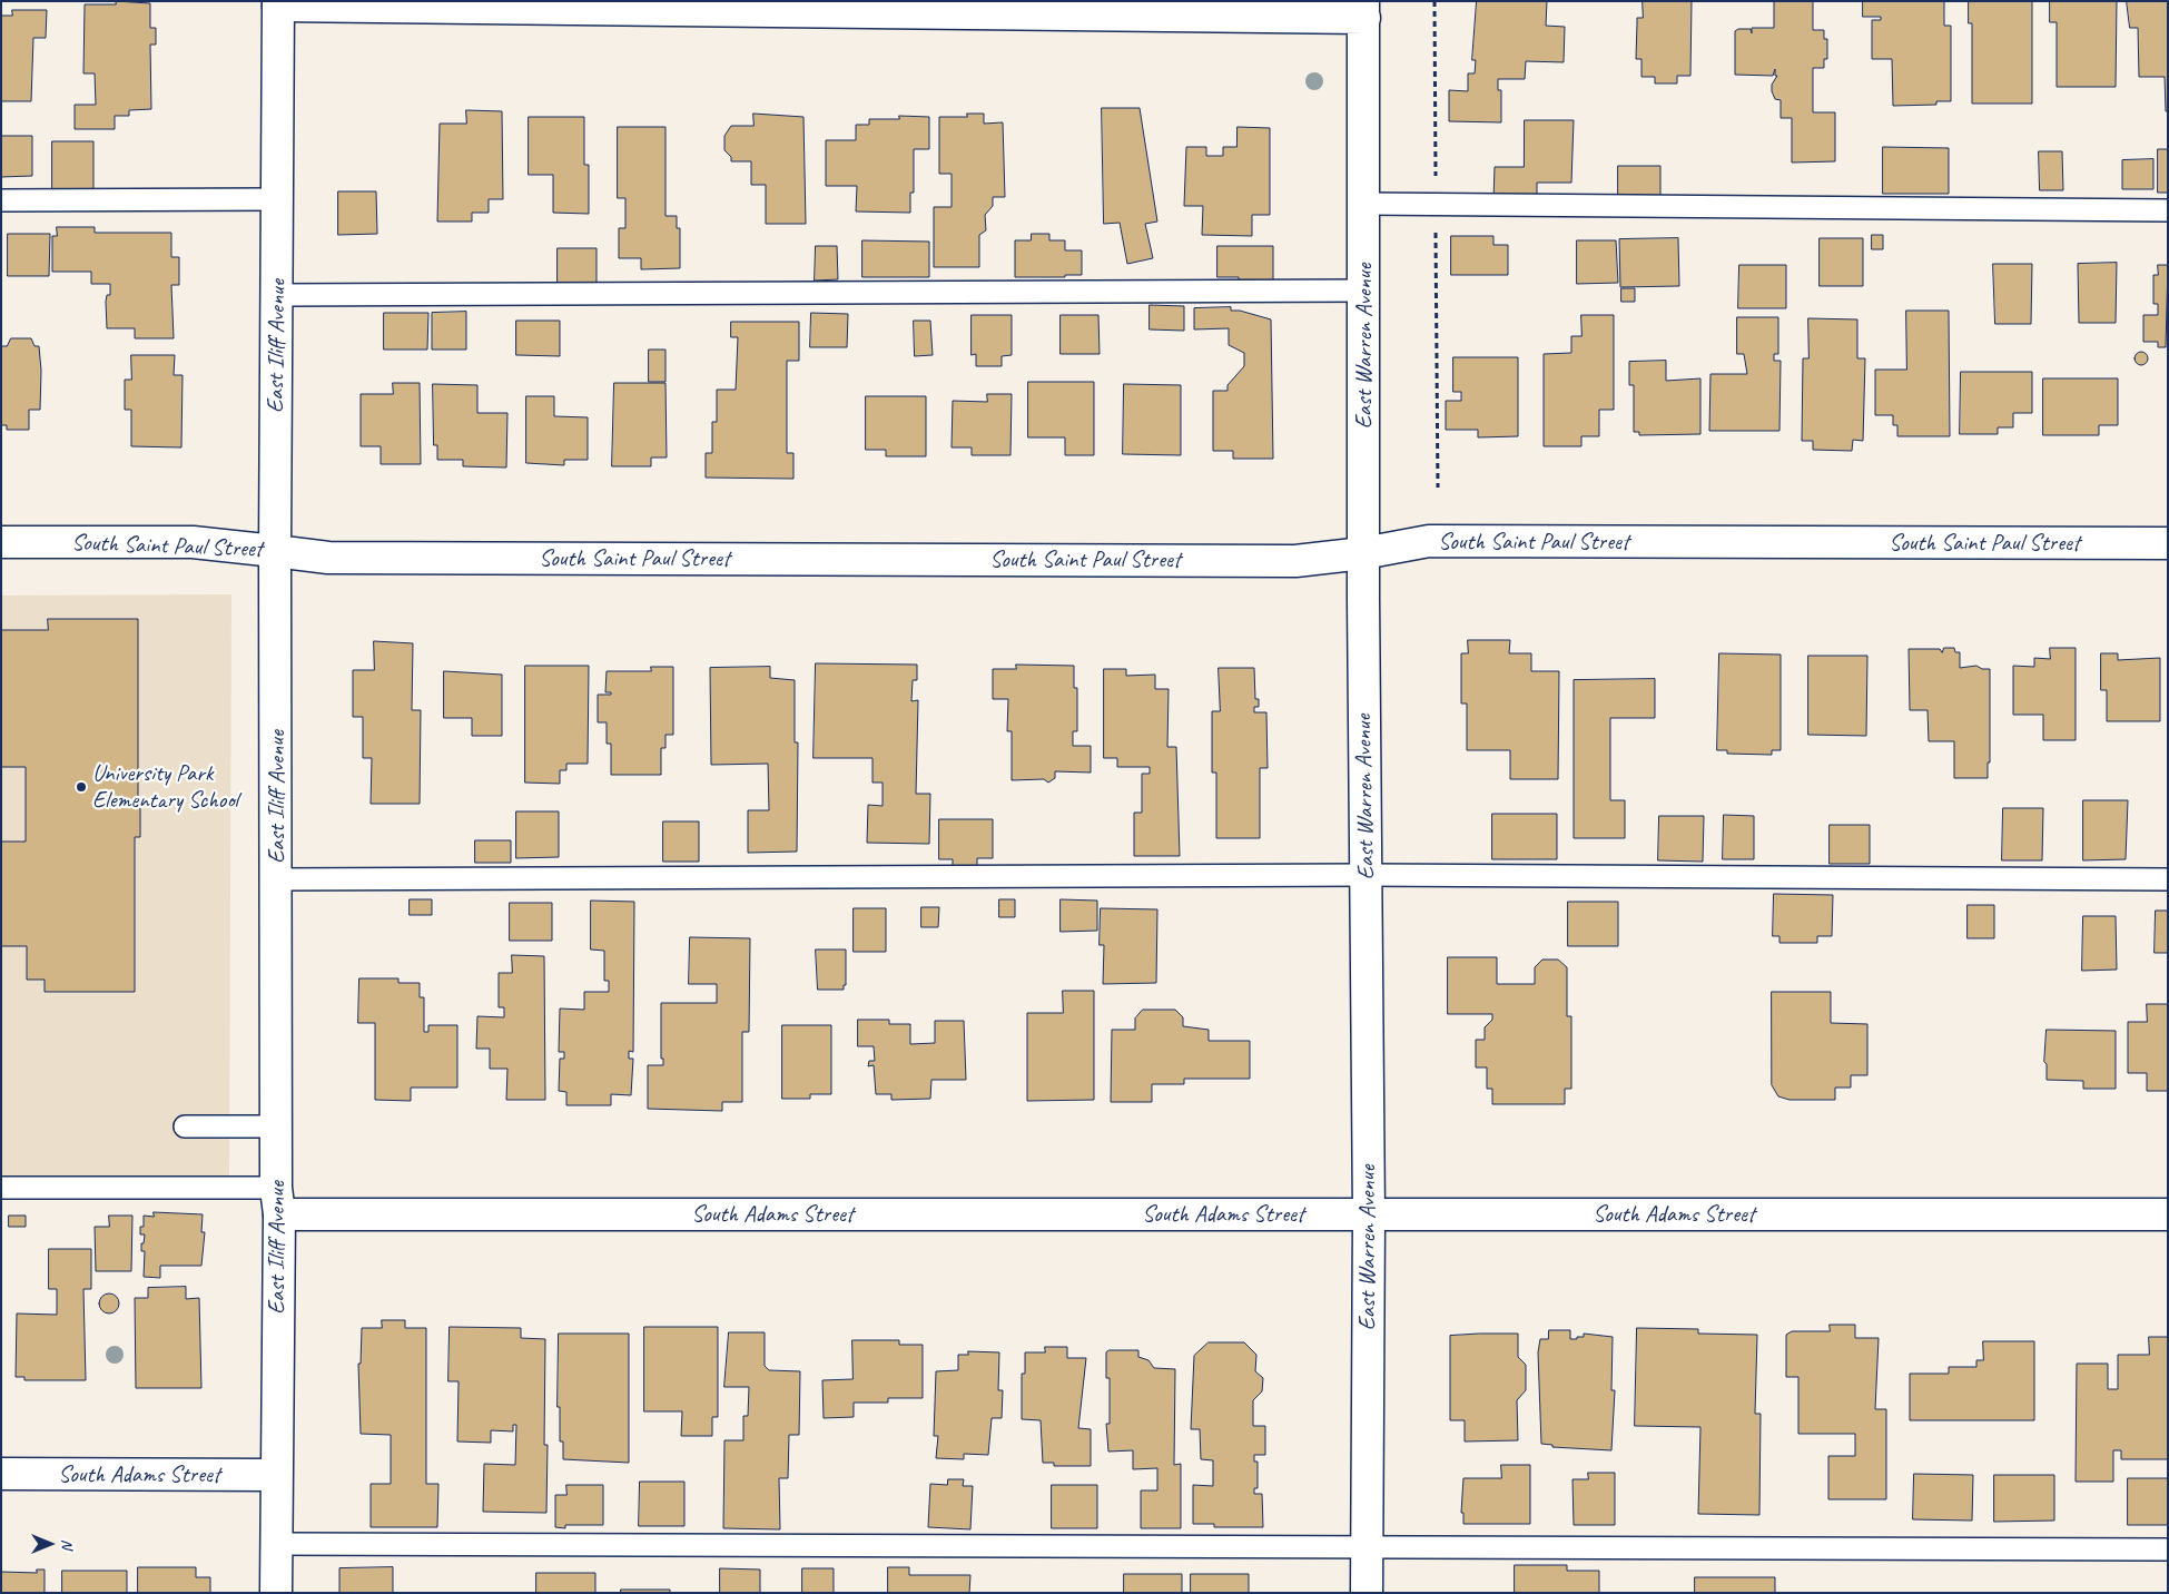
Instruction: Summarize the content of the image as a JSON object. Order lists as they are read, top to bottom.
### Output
{
  "streets": {
    "street": [
      "East Iliff Avenue",
      "East Warren Avenue",
      "South Saint Paul Street",
      "South Adams Street"
    ]
  },
  "crossings": [
    ["East Iliff Avenue", "South Saint Paul Street"],
    ["East Iliff Avenue", "South Adams Street"],
    ["East Warren Avenue", "South Saint Paul Street"],
    ["East Warren Avenue", "South Adams Street"]
  ],
  "places": ["University Park Elementary School"],
  "north": "right"
}
